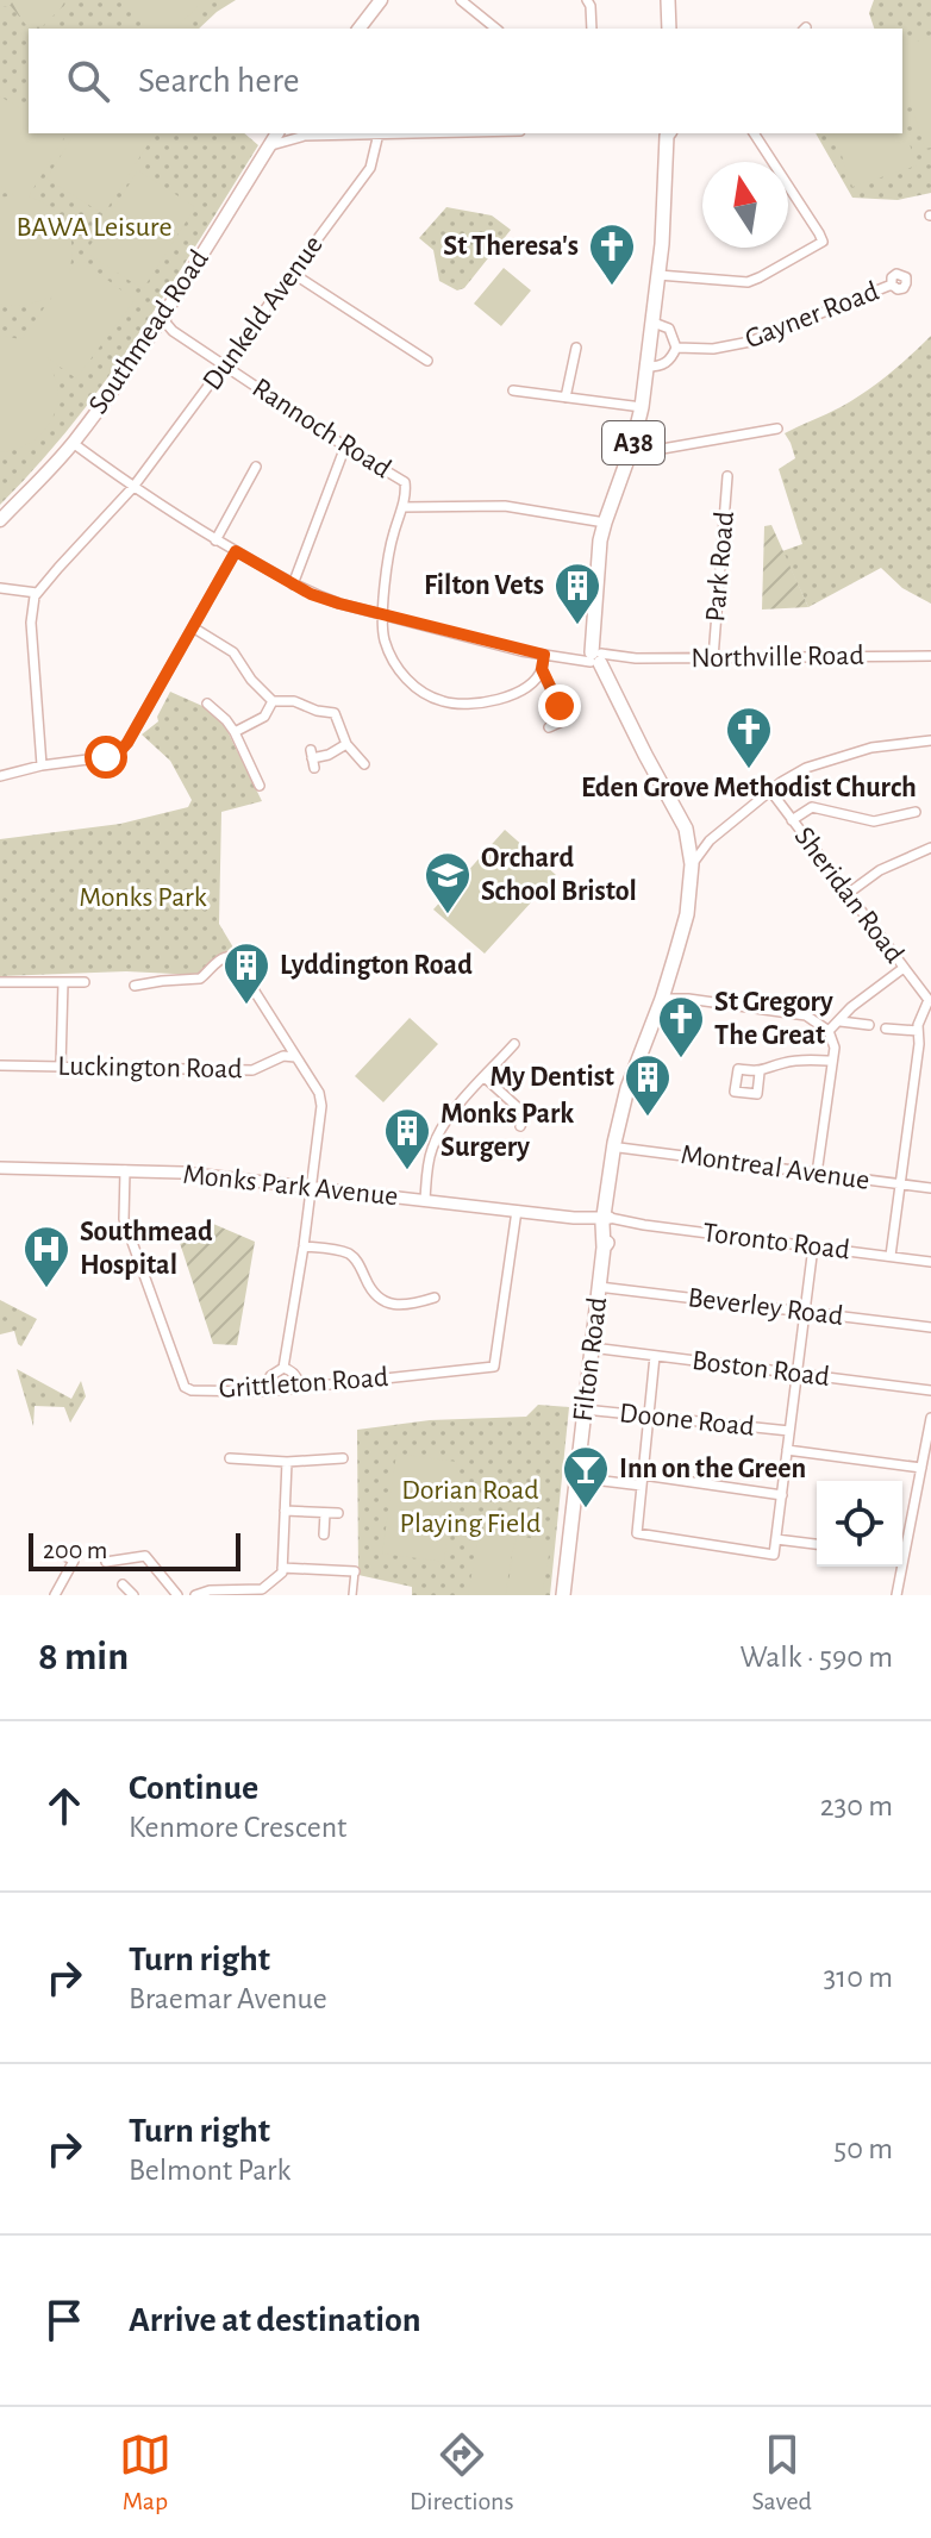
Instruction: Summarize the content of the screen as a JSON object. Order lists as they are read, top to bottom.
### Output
{
  "streets": {
    "main road": ["Southmead Road", "A38", "Filton Road"],
    "street": [
      "Dunkeld Avenue",
      "Gayner Road",
      "Rannoch Road",
      "Park Road",
      "Northville Road",
      "Sheridan Road",
      "Luckington Road",
      "Montreal Avenue",
      "Monks Park Avenue",
      "Toronto Road",
      "Beverley Road",
      "Boston Road",
      "Grittleton Road",
      "Doone Road"
    ]
  },
  "crossings": [
    ["Dunkeld Avenue", "Rannoch Road"],
    ["Dunkeld Avenue", "Northville Road"],
    ["Southmead Road", "Northville Road"],
    ["Rannoch Road", "Northville Road"],
    ["A38", "Northville Road"],
    ["A38", "Filton Road"],
    ["Park Road", "Northville Road"],
    ["Northville Road", "Filton Road"],
    ["Montreal Avenue", "Filton Road"],
    ["Monks Park Avenue", "Toronto Road"],
    ["Monks Park Avenue", "Filton Road"],
    ["Monks Park Avenue", "Grittleton Road"],
    ["Toronto Road", "Filton Road"],
    ["Beverley Road", "Filton Road"],
    ["Filton Road", "Boston Road"],
    ["Filton Road", "Doone Road"]
  ],
  "parks": ["BAWA Leisure", "Monks Park", "Dorian Road Playing Field"],
  "places": {
    "church": ["St Theresa's", "Eden Grove Methodist Church", "St Gregory The Great"],
    "building": [
      "Filton Vets",
      "Lyddington Road",
      "My Dentist",
      "Monks Park Surgery"
    ],
    "school or university": ["Orchard School Bristol"],
    "hospital": ["Southmead Hospital"],
    "bar": ["Inn on the Green"]
  },
  "scale_bar": "200 m",
  "north": "top",
  "page": {
    "search": "Search here",
    "scale": "200 m",
    "heading": ["8 min", "Walk · 590 m"],
    "list": [
      ["Continue", "Kenmore Crescent", "230 m"],
      ["Turn right", "Braemar Avenue", "310 m"],
      ["Turn right", "Belmont Park", "50 m"],
      "Arrive at destination"
    ],
    "nav": ["Map", "Directions", "Saved"]
  }
}
